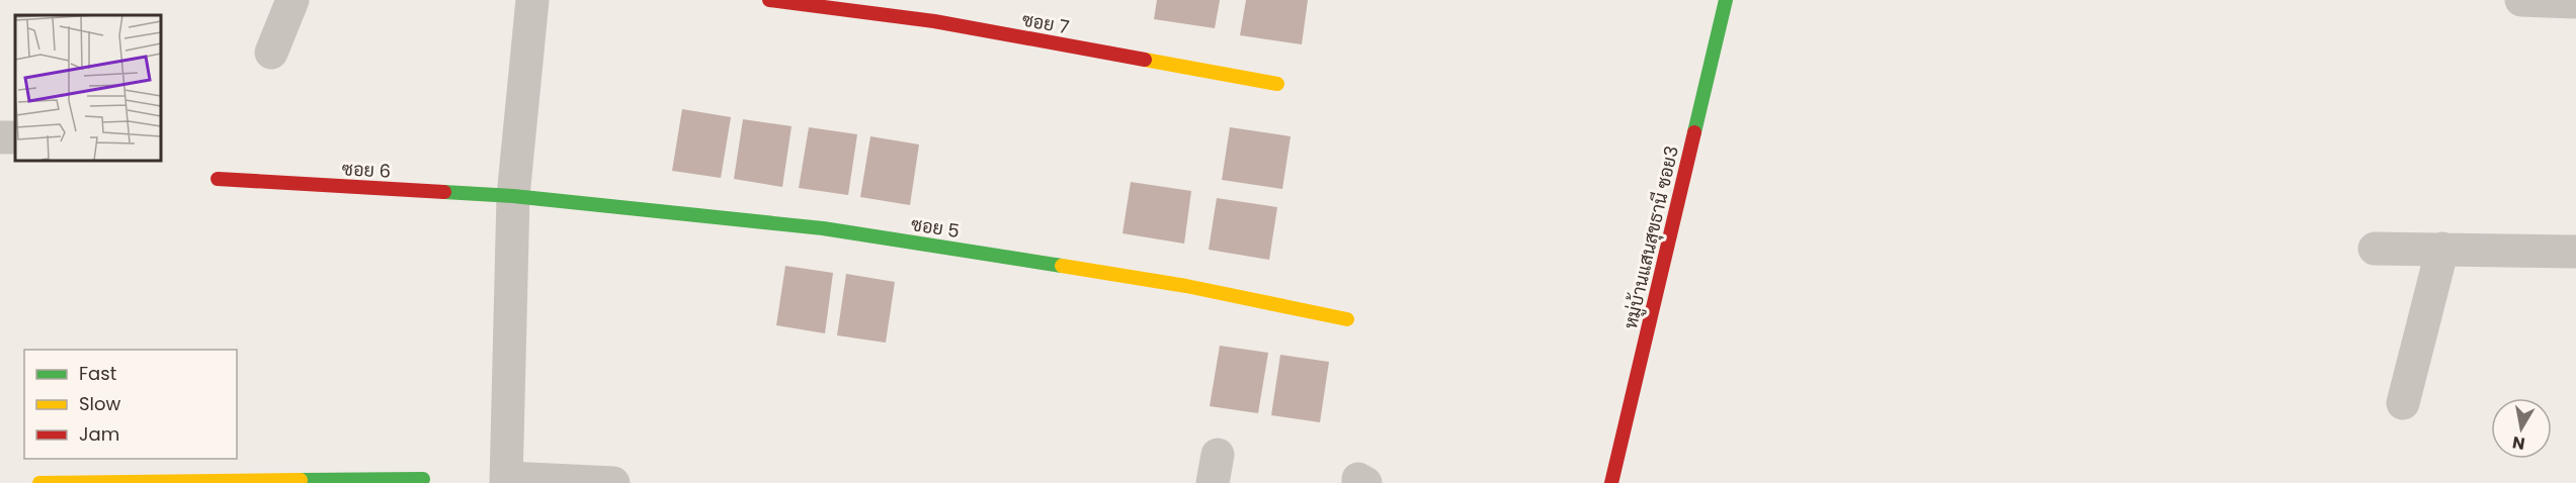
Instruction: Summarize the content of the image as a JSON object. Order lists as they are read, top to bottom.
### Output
{
  "streets": {
    "street": [
      "ซอย 7",
      "ซอย 6",
      "ซอย 5",
      "หมู่บ้านแสนสุขธานี ซอย3"
    ]
  },
  "crossings": [
    ["ซอย 6", "ซอย 5"]
  ],
  "legend": ["Fast", "Slow", "Jam"],
  "north": "bottom"
}
